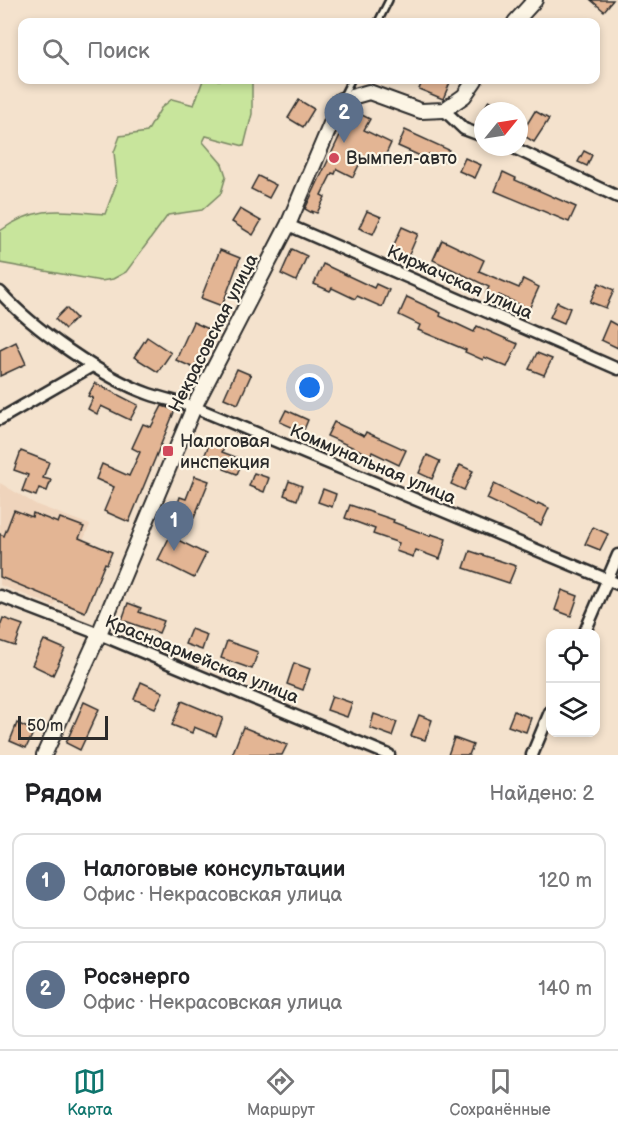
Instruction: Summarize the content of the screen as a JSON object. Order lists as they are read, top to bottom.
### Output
{
  "streets": {
    "street": [
      "Киржачская улица",
      "Некрасовская улица",
      "Коммунальная улица",
      "Красноармейская улица"
    ]
  },
  "crossings": [
    ["Киржачская улица", "Некрасовская улица"],
    ["Некрасовская улица", "Коммунальная улица"],
    ["Некрасовская улица", "Красноармейская улица"]
  ],
  "places": {
    "other": ["Вымпел-авто"],
    "transit": ["Налоговая инспекция"]
  },
  "scale_bar": "50 m",
  "north": "top right",
  "page": {
    "search": "Поиск",
    "pins": ["2", "1"],
    "scale": "50 m",
    "heading": ["Рядом", "Найдено: 2"],
    "list": [
      {
        "mark": "1",
        "name": "Налоговые консультации",
        "note": "Офис · Некрасовская улица",
        "value": "120 m"
      },
      {
        "mark": "2",
        "name": "Росэнерго",
        "note": "Офис · Некрасовская улица",
        "value": "140 m"
      }
    ],
    "nav": ["Карта", "Маршрут", "Сохранённые"]
  }
}
